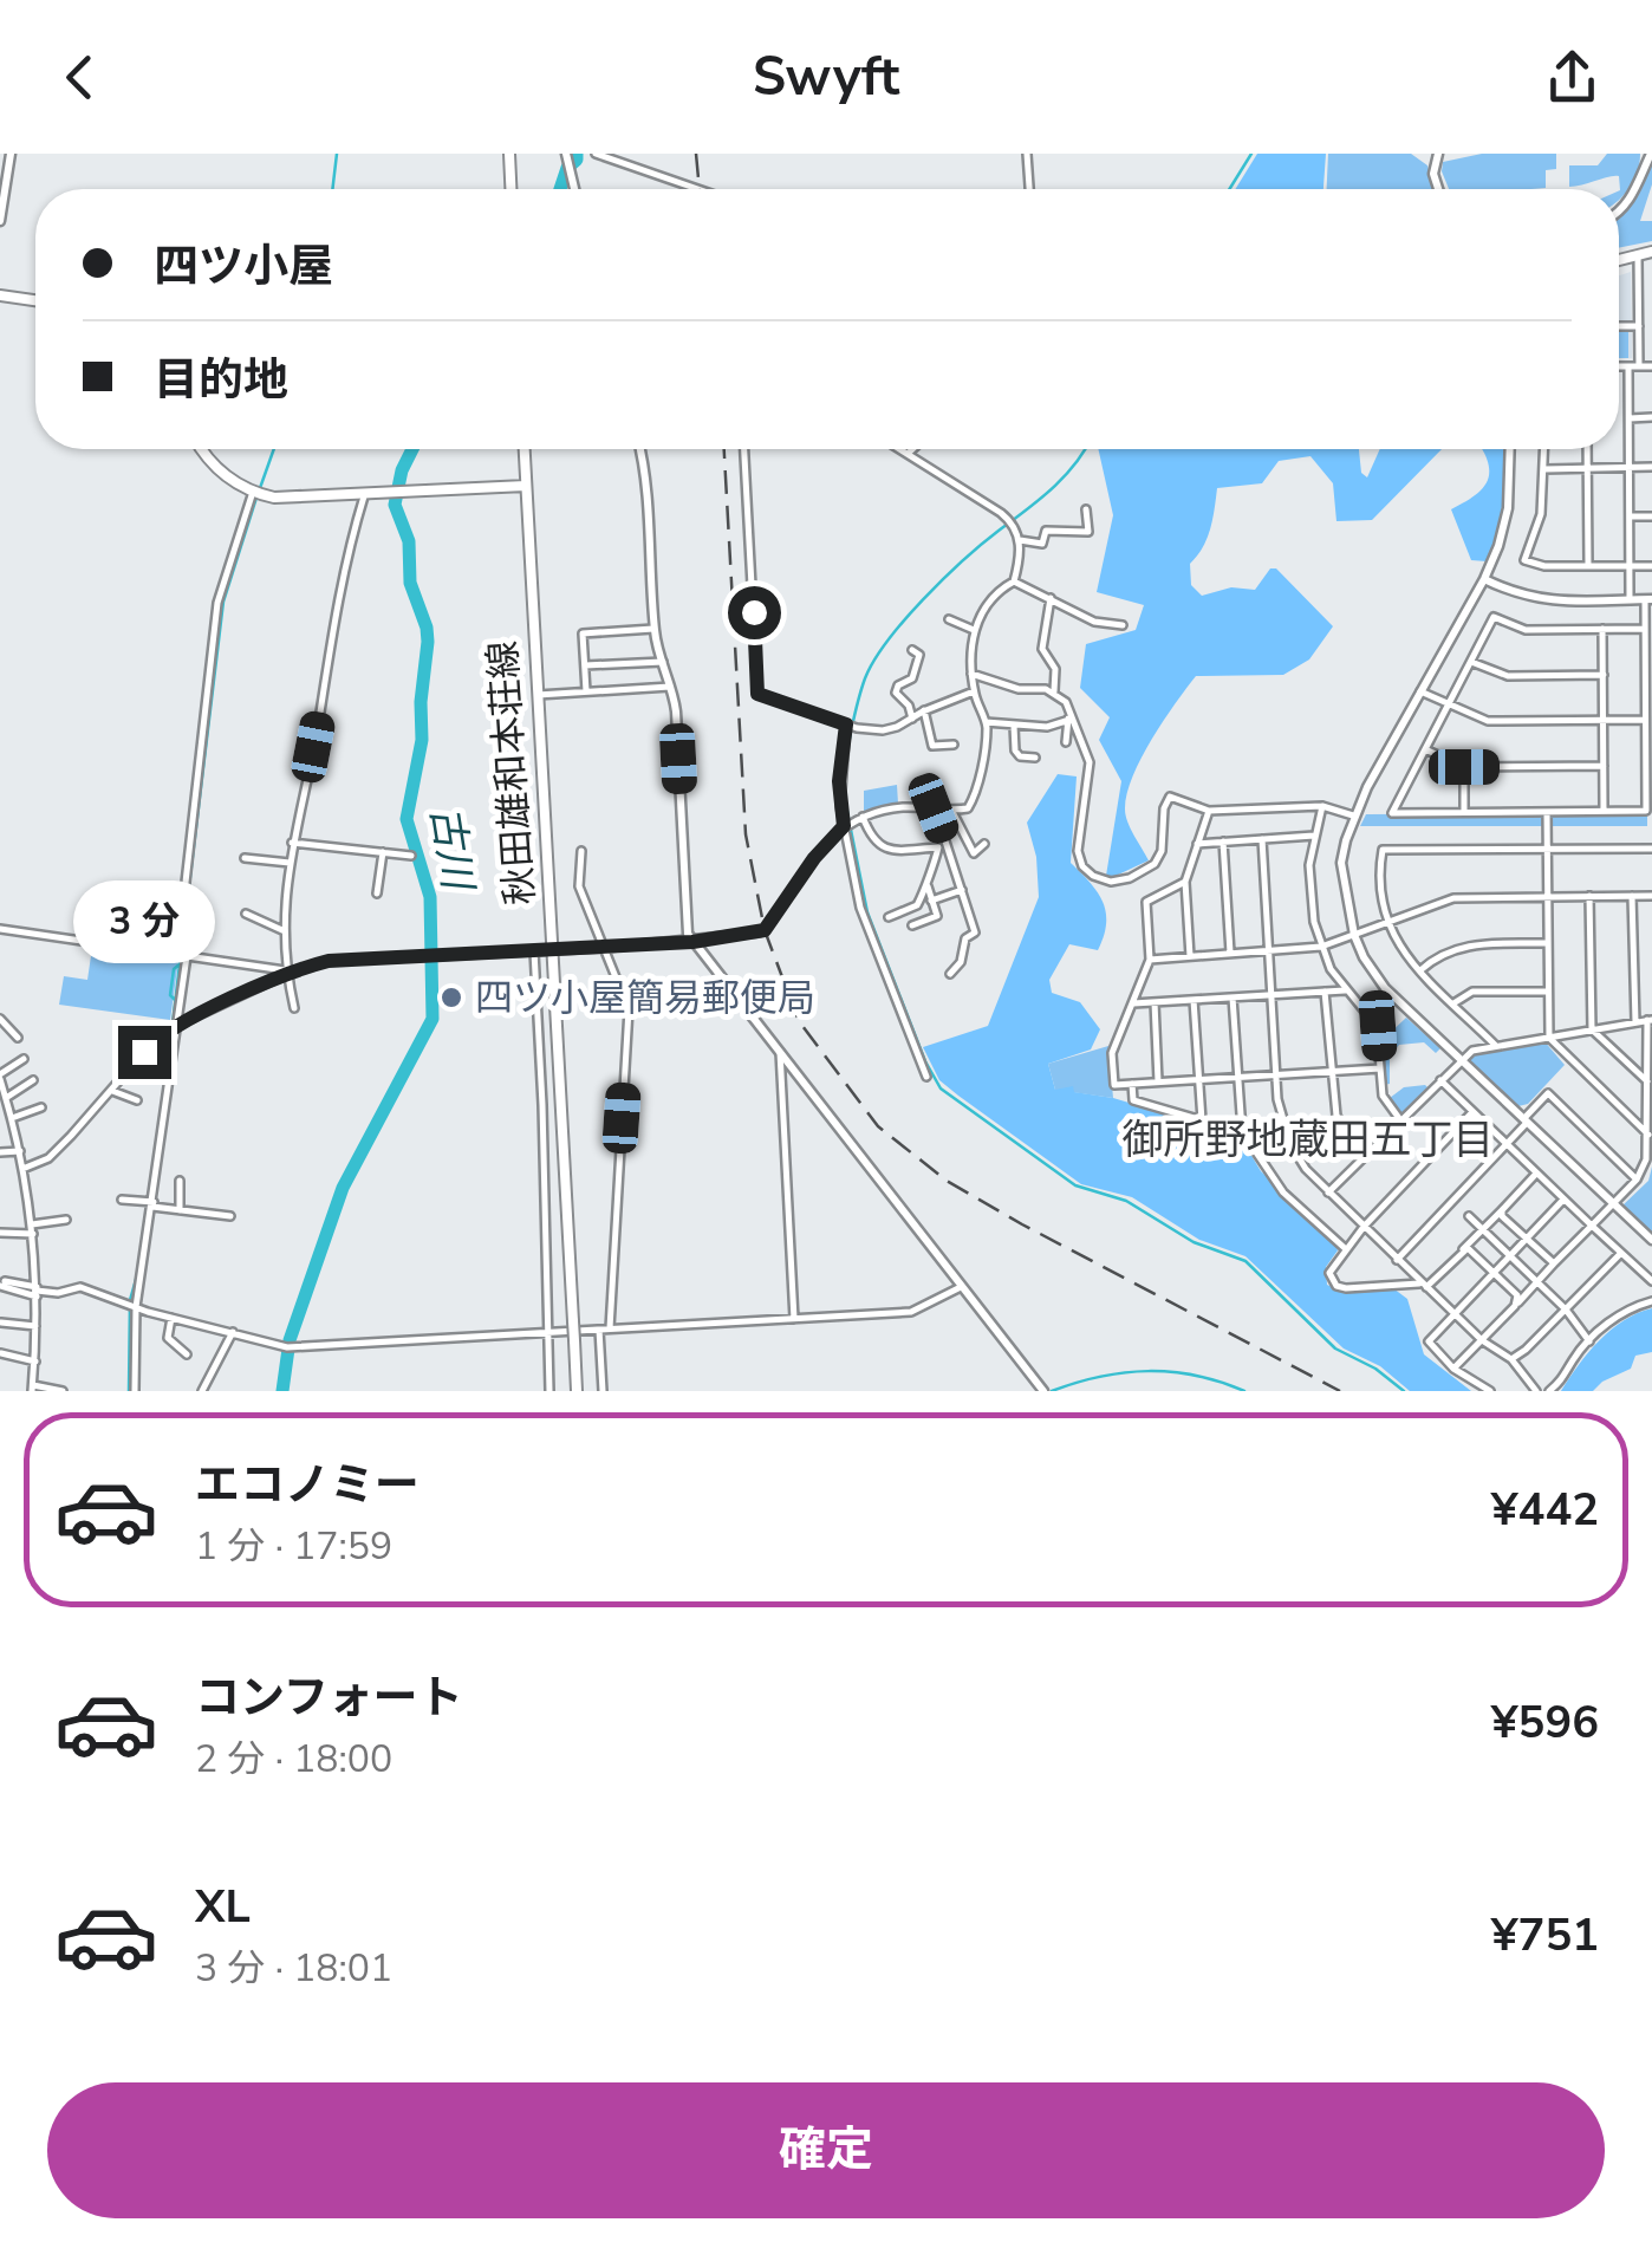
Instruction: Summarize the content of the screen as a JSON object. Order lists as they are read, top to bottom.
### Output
{
  "streets": {
    "main road": ["秋田雄和本荘線"]
  },
  "districts": ["御所野地蔵田五丁目"],
  "water": ["古川"],
  "places": ["四ツ小屋簡易郵便局"],
  "page": {
    "header": "Swyft",
    "banner": ["四ツ小屋", "目的地"],
    "bubble": "3 分",
    "list": [
      {
        "name": "エコノミー",
        "note": "1 分 · 17:59",
        "value": "¥442"
      },
      {
        "name": "コンフォート",
        "note": "2 分 · 18:00",
        "value": "¥596"
      },
      {
        "name": "XL",
        "note": "3 分 · 18:01",
        "value": "¥751"
      }
    ],
    "buttons": "確定"
  }
}
